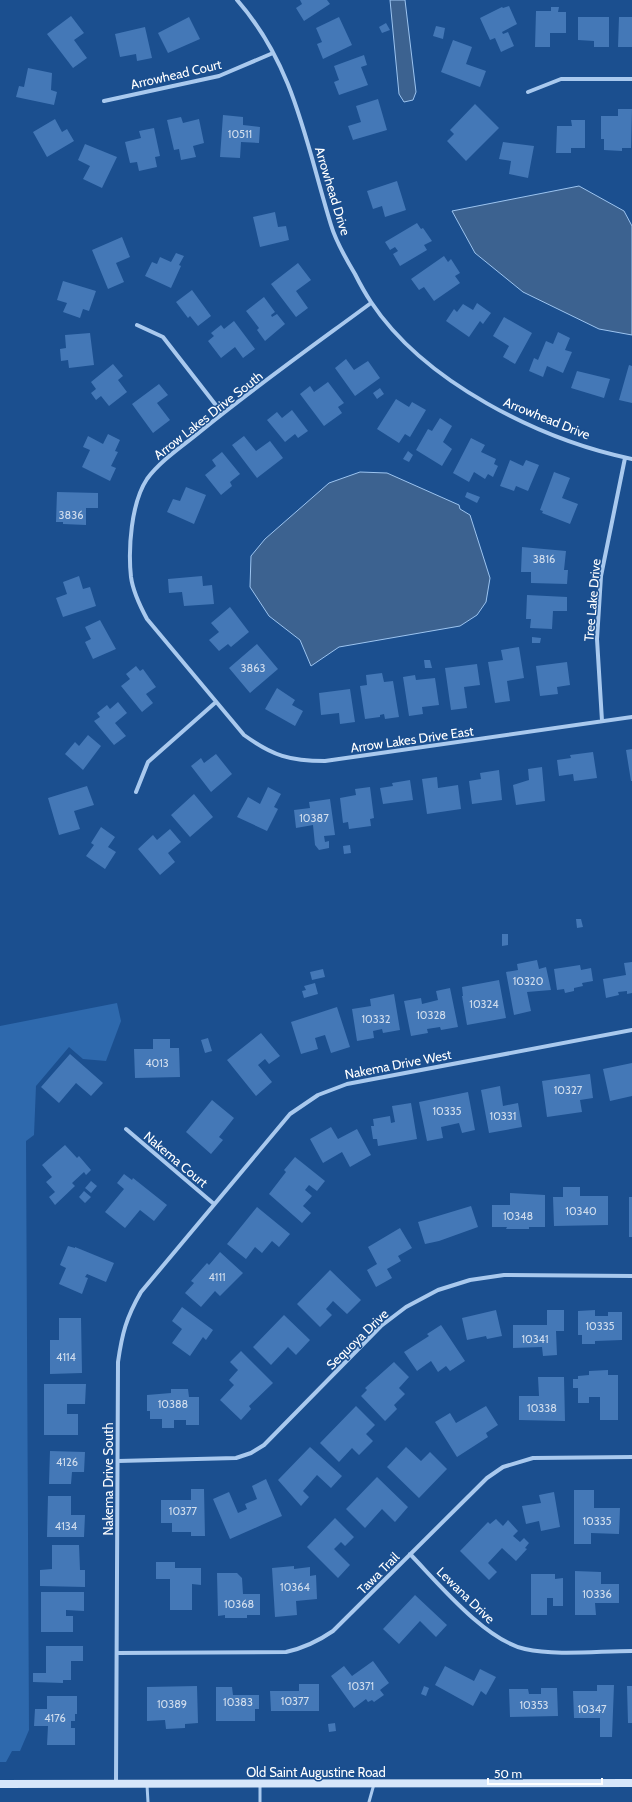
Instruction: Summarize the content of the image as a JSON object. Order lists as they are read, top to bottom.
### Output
{
  "streets": {
    "main road": ["Old Saint Augustine Road"],
    "street": [
      "Arrowhead Court",
      "Arrowhead Drive",
      "Arrow Lakes Drive South",
      "Tree Lake Drive",
      "Arrow Lakes Drive East",
      "Nakema Drive West",
      "Nakema Court",
      "Sequoya Drive",
      "Nakema Drive South",
      "Tawa Trail",
      "Lewana Drive"
    ]
  },
  "crossings": [
    ["Arrowhead Court", "Arrowhead Drive"],
    ["Arrowhead Drive", "Arrow Lakes Drive South"],
    ["Arrowhead Drive", "Tree Lake Drive"],
    ["Arrow Lakes Drive South", "Arrow Lakes Drive East"],
    ["Tree Lake Drive", "Arrow Lakes Drive East"],
    ["Nakema Drive West", "Nakema Court"],
    ["Nakema Drive West", "Nakema Drive South"],
    ["Nakema Court", "Nakema Drive South"],
    ["Sequoya Drive", "Nakema Drive South"],
    ["Nakema Drive South", "Tawa Trail"],
    ["Nakema Drive South", "Old Saint Augustine Road"],
    ["Tawa Trail", "Lewana Drive"]
  ],
  "house_numbers": [
    "10511",
    "3836",
    "3816",
    "3863",
    "10387",
    "10320",
    "10324",
    "10328",
    "10332",
    "4013",
    "10327",
    "10335",
    "10331",
    "10340",
    "10348",
    "4111",
    "10335",
    "10341",
    "4114",
    "10388",
    "10338",
    "4126",
    "10377",
    "10335",
    "4134",
    "10364",
    "10336",
    "10368",
    "10371",
    "10377",
    "10383",
    "10389",
    "10353",
    "10347",
    "4176"
  ],
  "scale_bar": "50 m"
}
